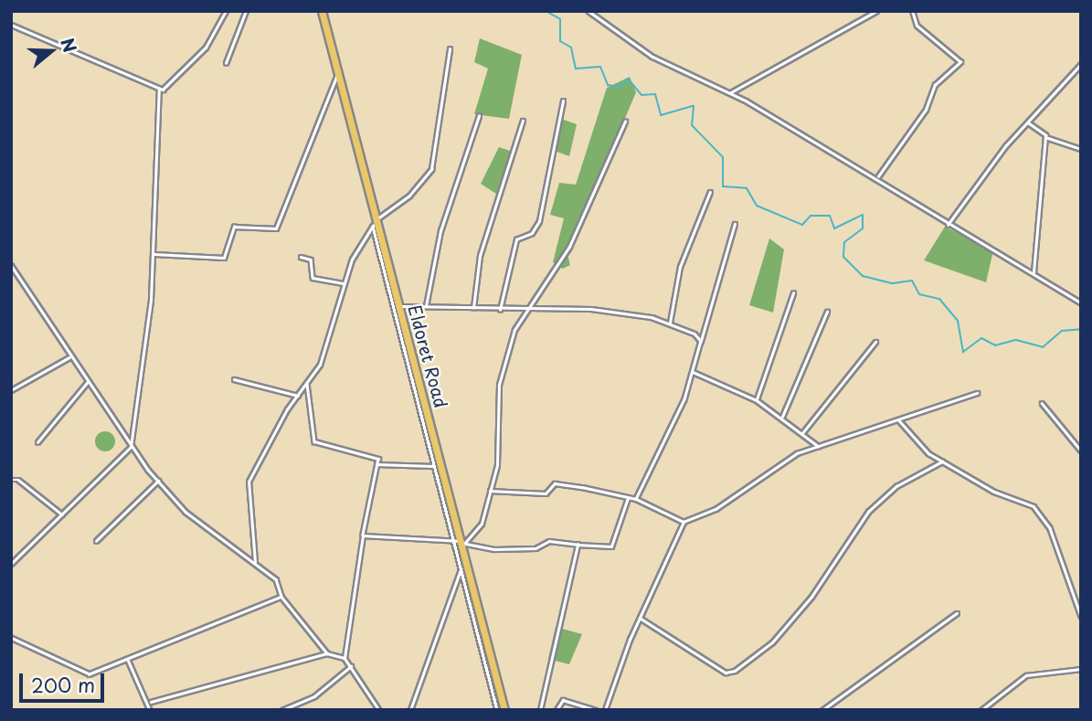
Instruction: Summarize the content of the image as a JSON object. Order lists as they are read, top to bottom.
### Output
{
  "streets": {
    "highway": ["Eldoret Road"]
  },
  "scale_bar": "200 m",
  "north": "right"
}
